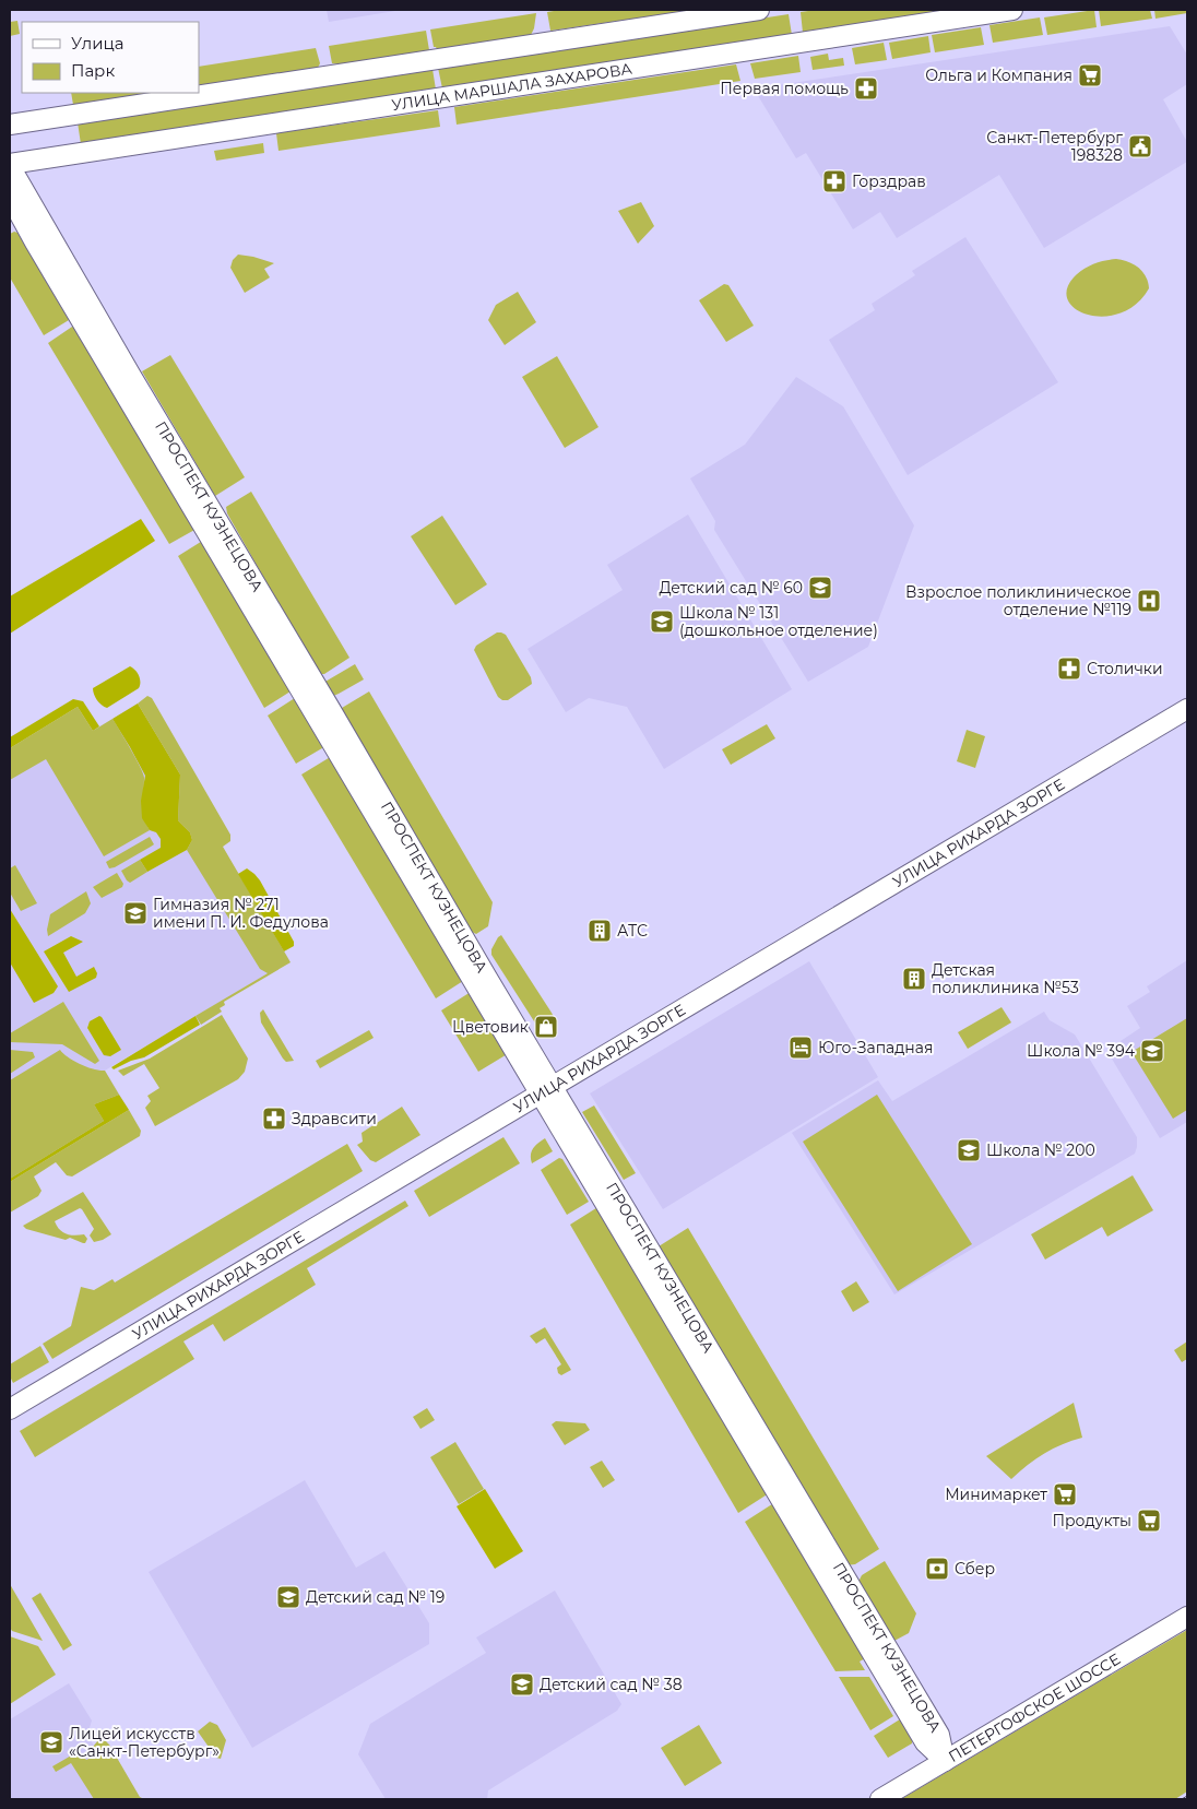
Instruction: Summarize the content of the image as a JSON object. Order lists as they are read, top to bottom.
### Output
{
  "streets": {
    "street": [
      "УЛИЦА МАРШАЛА ЗАХАРОВА",
      "ПРОСПЕКТ КУЗНЕЦОВА",
      "УЛИЦА РИХАРДА ЗОРГЕ",
      "ПЕТЕРГОФСКОЕ ШОССЕ"
    ]
  },
  "crossings": [
    ["УЛИЦА МАРШАЛА ЗАХАРОВА", "ПРОСПЕКТ КУЗНЕЦОВА"],
    ["ПРОСПЕКТ КУЗНЕЦОВА", "УЛИЦА РИХАРДА ЗОРГЕ"],
    ["ПРОСПЕКТ КУЗНЕЦОВА", "ПЕТЕРГОФСКОЕ ШОССЕ"]
  ],
  "places": {
    "supermarket": ["Ольга и Компания", "Минимаркет", "Продукты"],
    "pharmacy": [
      "Первая помощь",
      "Горздрав",
      "Столички",
      "Здравсити"
    ],
    "public building": ["Санкт-Петербург 198328"],
    "school or university": [
      "Детский сад № 60",
      "Школа № 131 (дошкольное отделение)",
      "Гимназия № 271 имени П. И. Федулова",
      "Школа № 394",
      "Школа № 200",
      "Детский сад № 19",
      "Детский сад № 38",
      "Лицей искусств «Санкт-Петербург»"
    ],
    "hospital": ["Взрослое поликлиническое отделение №119"],
    "building": ["АТС", "Детская поликлиника №53"],
    "shop": ["Цветовик"],
    "hotel": ["Юго-Западная"],
    "bank": ["Сбер"]
  },
  "legend": ["Улица", "Парк"]
}
